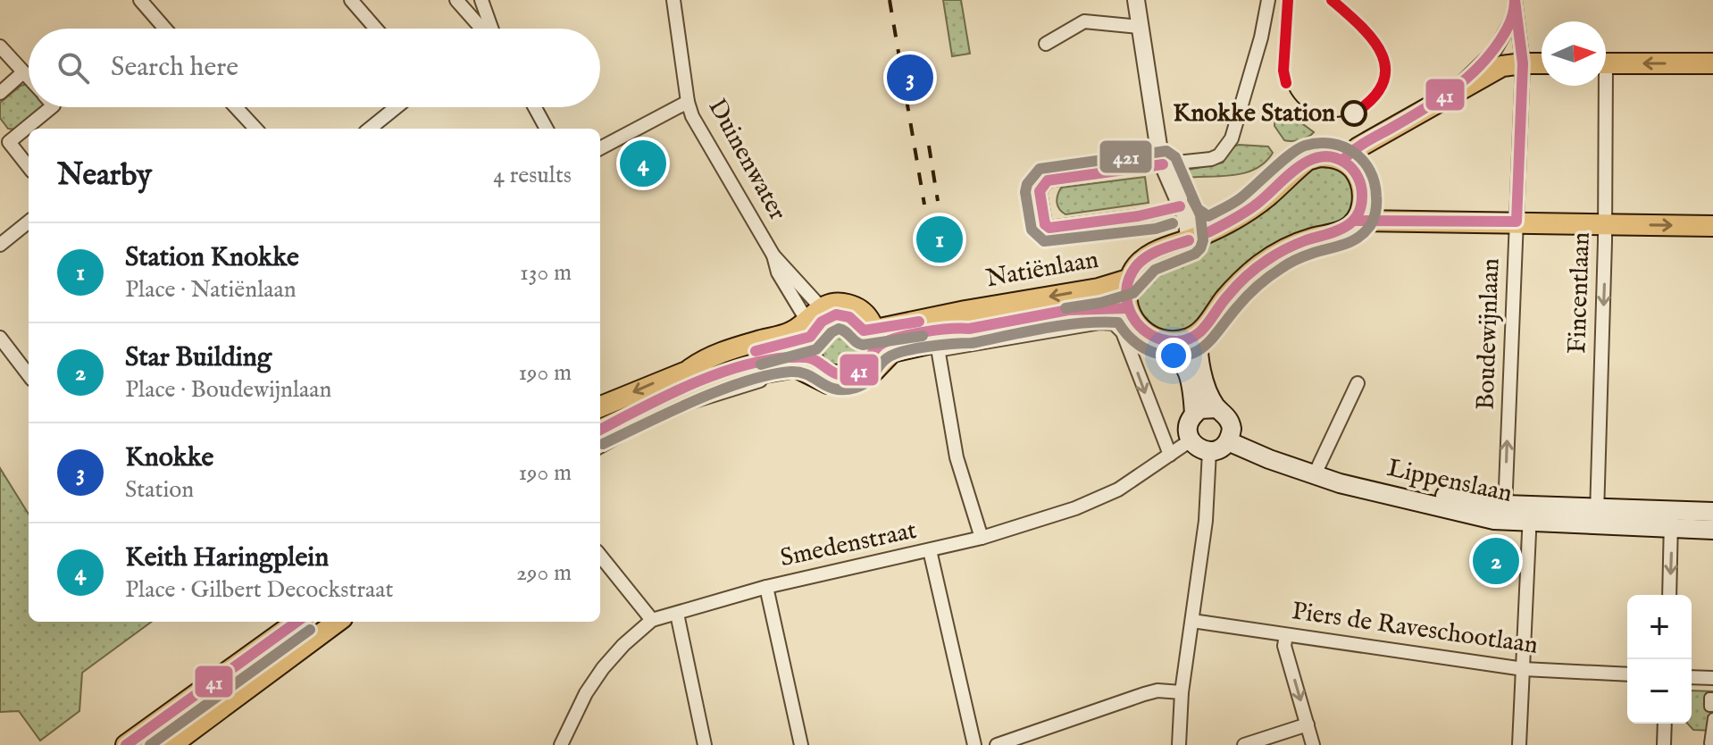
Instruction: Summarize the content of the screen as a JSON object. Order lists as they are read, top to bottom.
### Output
{
  "streets": {
    "main road": ["Natiënlaan", "Lippenslaan"],
    "street": [
      "Duinenwater",
      "Fincentlaan",
      "Boudewijnlaan",
      "Smedenstraat",
      "Piers de Raveschootlaan"
    ]
  },
  "crossings": [
    ["Duinenwater", "Natiënlaan"],
    ["Fincentlaan", "Lippenslaan"],
    ["Boudewijnlaan", "Lippenslaan"],
    ["Lippenslaan", "Smedenstraat"]
  ],
  "one_way": ["Fincentlaan", "Boudewijnlaan"],
  "places": ["Knokke Station"],
  "lines": ["transit line 41", "transit line 421"],
  "north": "right",
  "page": {
    "search": "Search here",
    "pins": [
      "3",
      "4",
      "1",
      "2"
    ],
    "heading": ["Nearby", "4 results"],
    "list": [
      {
        "mark": "1",
        "name": "Station Knokke",
        "note": "Place · Natiënlaan",
        "value": "130 m"
      },
      {
        "mark": "2",
        "name": "Star Building",
        "note": "Place · Boudewijnlaan",
        "value": "190 m"
      },
      {
        "mark": "3",
        "name": "Knokke",
        "note": "Station",
        "value": "190 m"
      },
      {
        "mark": "4",
        "name": "Keith Haringplein",
        "note": "Place · Gilbert Decockstraat",
        "value": "290 m"
      }
    ],
    "map_buttons": ["+", "−"]
  }
}
